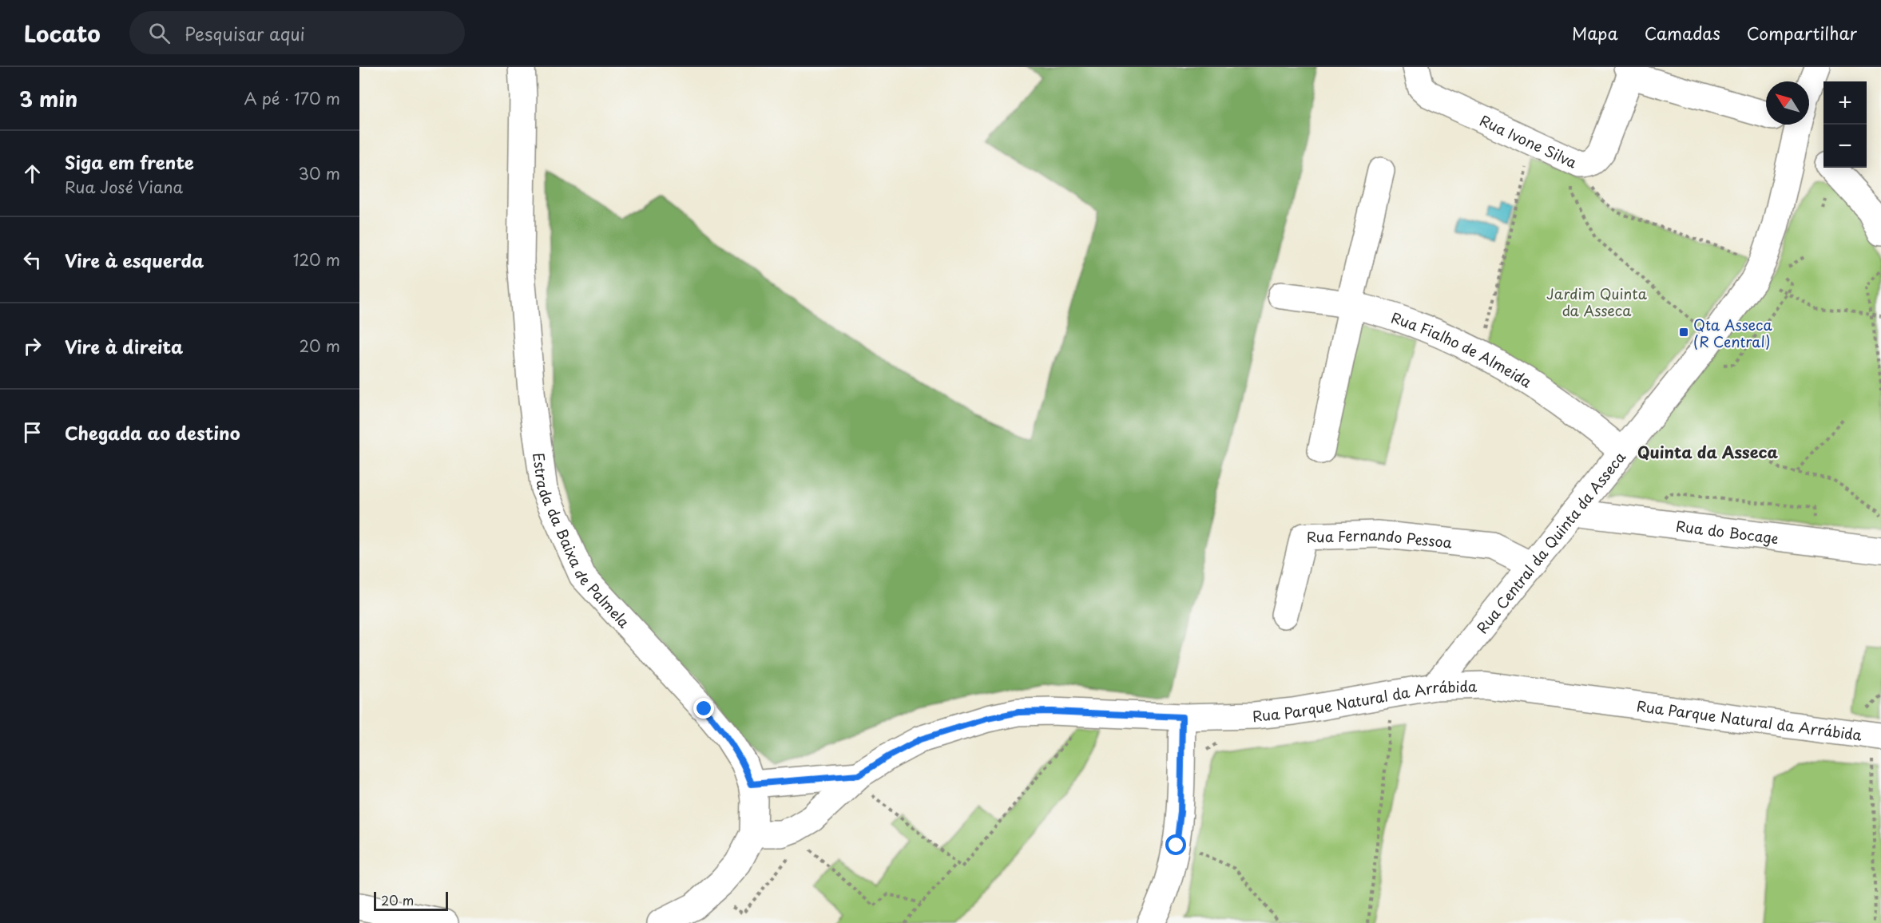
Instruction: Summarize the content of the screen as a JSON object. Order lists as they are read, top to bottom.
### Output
{
  "streets": {
    "street": [
      "Rua Ivone Silva",
      "Rua Fialho de Almeida",
      "Rua do Bocage",
      "Estrada da Baixa de Palmela",
      "Rua Central da Quinta da Asseca",
      "Rua Fernando Pessoa",
      "Rua Parque Natural da Arrábida"
    ]
  },
  "crossings": [
    ["Rua Fialho de Almeida", "Rua Central da Quinta da Asseca"],
    ["Rua do Bocage", "Rua Central da Quinta da Asseca"],
    ["Estrada da Baixa de Palmela", "Rua Parque Natural da Arrábida"],
    ["Rua Central da Quinta da Asseca", "Rua Fernando Pessoa"],
    ["Rua Central da Quinta da Asseca", "Rua Parque Natural da Arrábida"]
  ],
  "districts": ["Quinta da Asseca"],
  "parks": ["Jardim Quinta da Asseca"],
  "places": {
    "transit": ["Qta Asseca (R Central)"]
  },
  "scale_bar": "20 m",
  "north": "top left",
  "page": {
    "header": "Locato",
    "search": "Pesquisar aqui",
    "nav": ["Mapa", "Camadas", "Compartilhar"],
    "heading": ["3 min", "A pé · 170 m"],
    "map_buttons": ["+", "−"],
    "list": [
      ["Siga em frente", "Rua José Viana", "30 m"],
      ["Vire à esquerda", "120 m"],
      ["Vire à direita", "20 m"],
      "Chegada ao destino"
    ],
    "scale": "20 m"
  }
}
